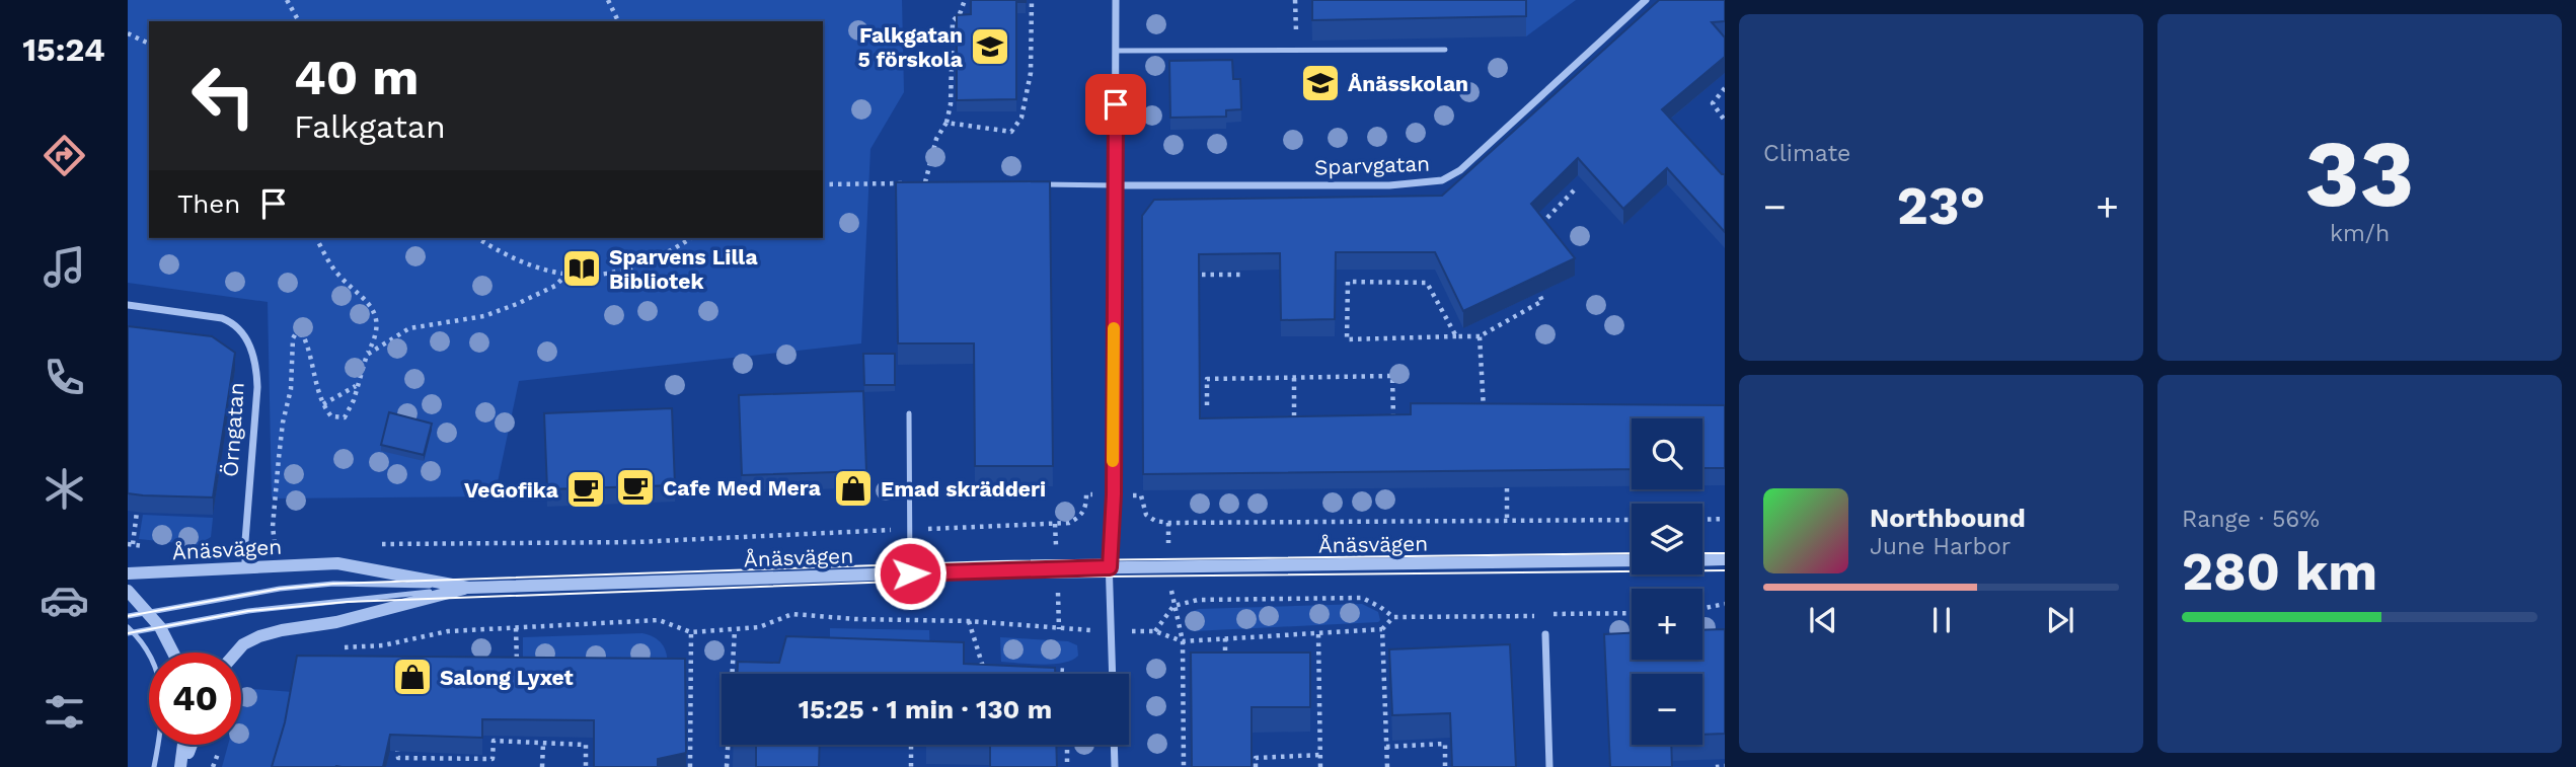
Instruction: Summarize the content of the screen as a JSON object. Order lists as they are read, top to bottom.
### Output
{
  "streets": {
    "street": ["Sparvgatan", "Örngatan", "Ånäsvägen"]
  },
  "crossings": [
    ["Örngatan", "Ånäsvägen"]
  ],
  "places": {
    "school or university": ["Falkgatan 5 förskola", "Ånässkolan"],
    "library": ["Sparvens Lilla Bibliotek"],
    "cafe": ["Cafe Med Mera", "VeGofika"],
    "shop": ["Emad skrädderi", "Salong Lyxet"]
  },
  "page": {
    "tabs": "15:24",
    "tile": [
      "Climate",
      ["33", "km/h"],
      ["Range · 56%", "280 km"]
    ],
    "turn": ["40 m", "Falkgatan"],
    "then": "Then",
    "heat": ["−", "23°", "+"],
    "map_buttons": ["+", "−"],
    "song": ["Northbound", "June Harbor"],
    "limit": "40",
    "trip": "15:25 · 1 min · 130 m"
  }
}
